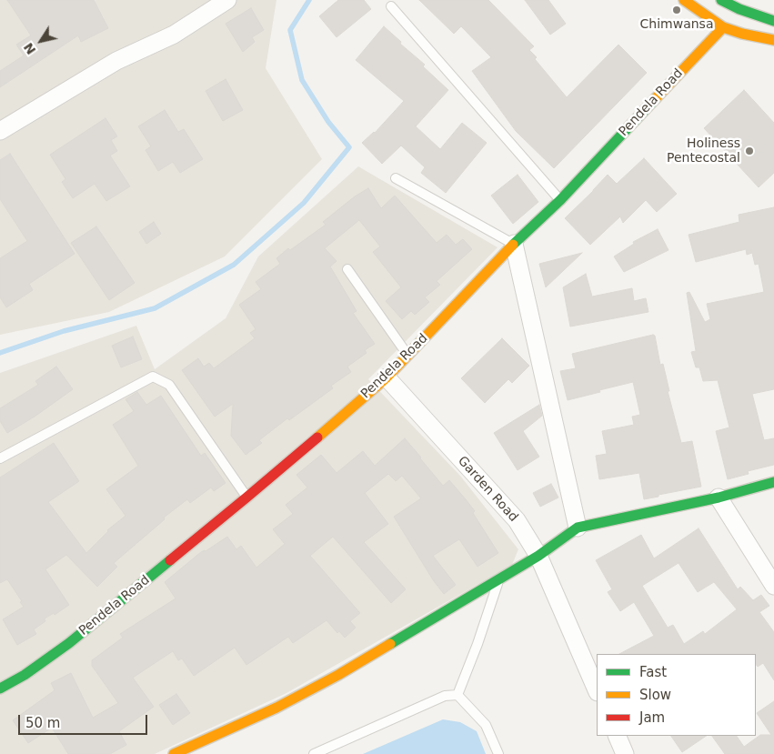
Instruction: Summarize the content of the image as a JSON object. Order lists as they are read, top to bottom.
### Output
{
  "streets": {
    "street": ["Pendela Road", "Garden Road"]
  },
  "crossings": [
    ["Pendela Road", "Garden Road"]
  ],
  "places": ["Chimwansa", "Holiness Pentecostal"],
  "legend": ["Fast", "Slow", "Jam"],
  "scale_bar": "50 m",
  "north": "bottom left"
}
